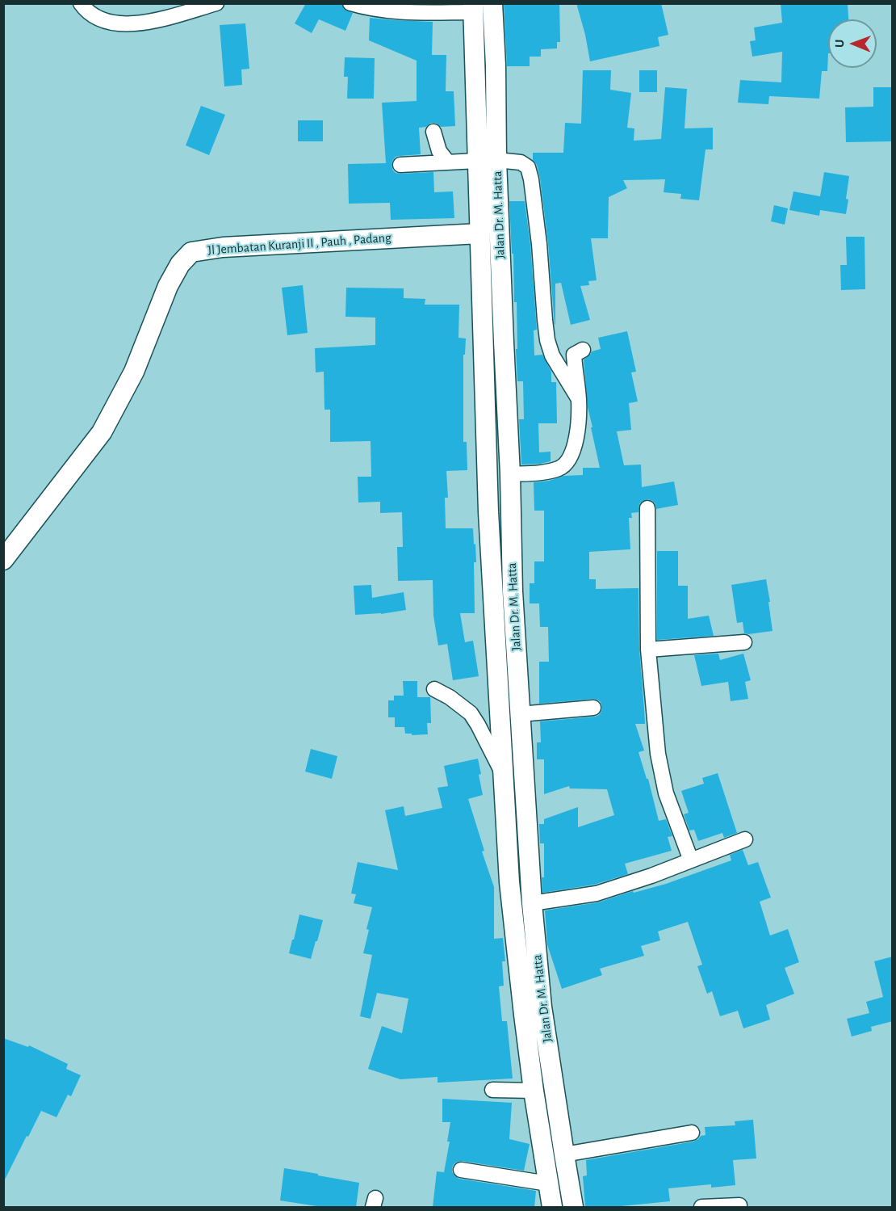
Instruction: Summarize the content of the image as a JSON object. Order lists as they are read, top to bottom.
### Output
{
  "streets": {
    "main road": ["Jalan Dr. M. Hatta", "Jl Jembatan Kuranji II , Pauh , Padang"]
  },
  "crossings": [
    ["Jalan Dr. M. Hatta", "Jl Jembatan Kuranji II , Pauh , Padang"]
  ],
  "north": "left"
}
